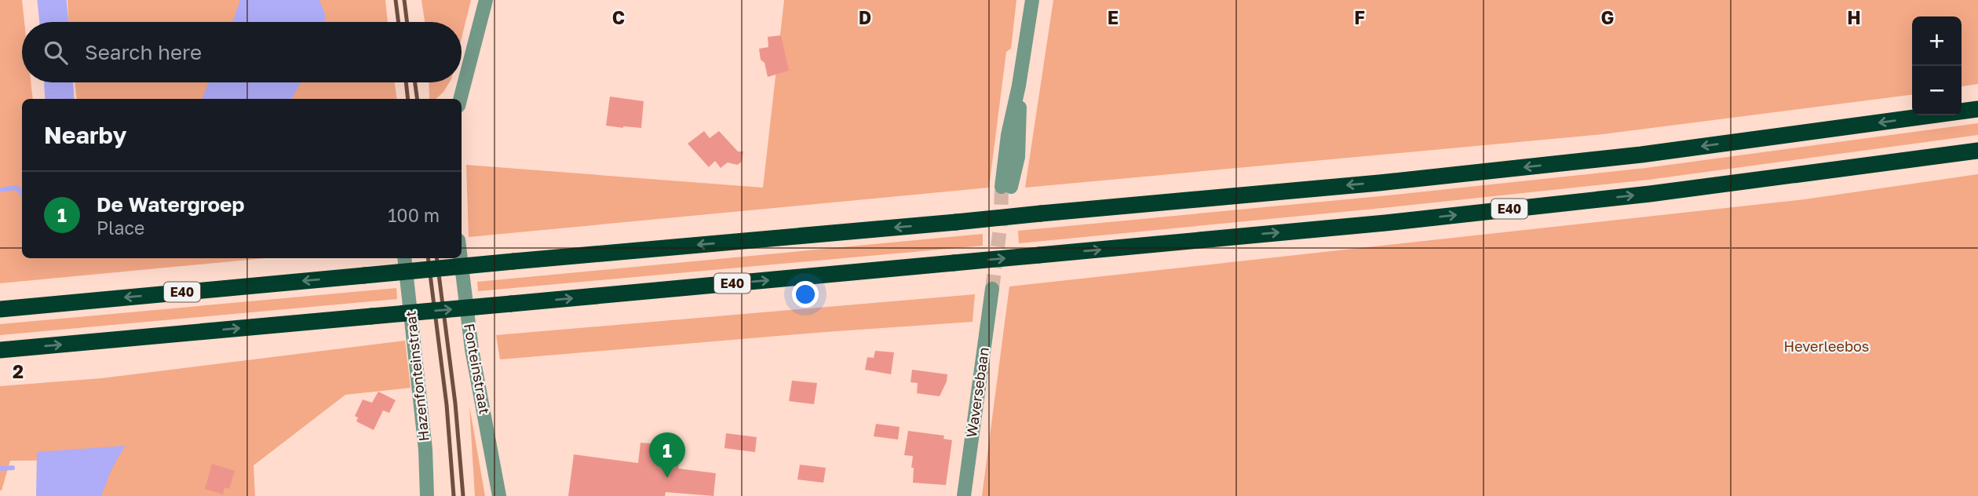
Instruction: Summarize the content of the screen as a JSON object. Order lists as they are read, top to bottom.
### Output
{
  "streets": {
    "highway": ["E40"],
    "street": ["Fonteinstraat", "Hazenfonteinstraat", "Waversebaan"]
  },
  "parks": ["Heverleebos"],
  "page": {
    "map_buttons": ["+", "−"],
    "search": "Search here",
    "heading": "Nearby",
    "list": [
      {
        "mark": "1",
        "name": "De Watergroep",
        "note": "Place",
        "value": "100 m"
      }
    ],
    "pins": "1"
  },
  "grid": {
    "columns": [
      "C",
      "D",
      "E",
      "F",
      "G",
      "H"
    ],
    "rows": ["2"]
  }
}
